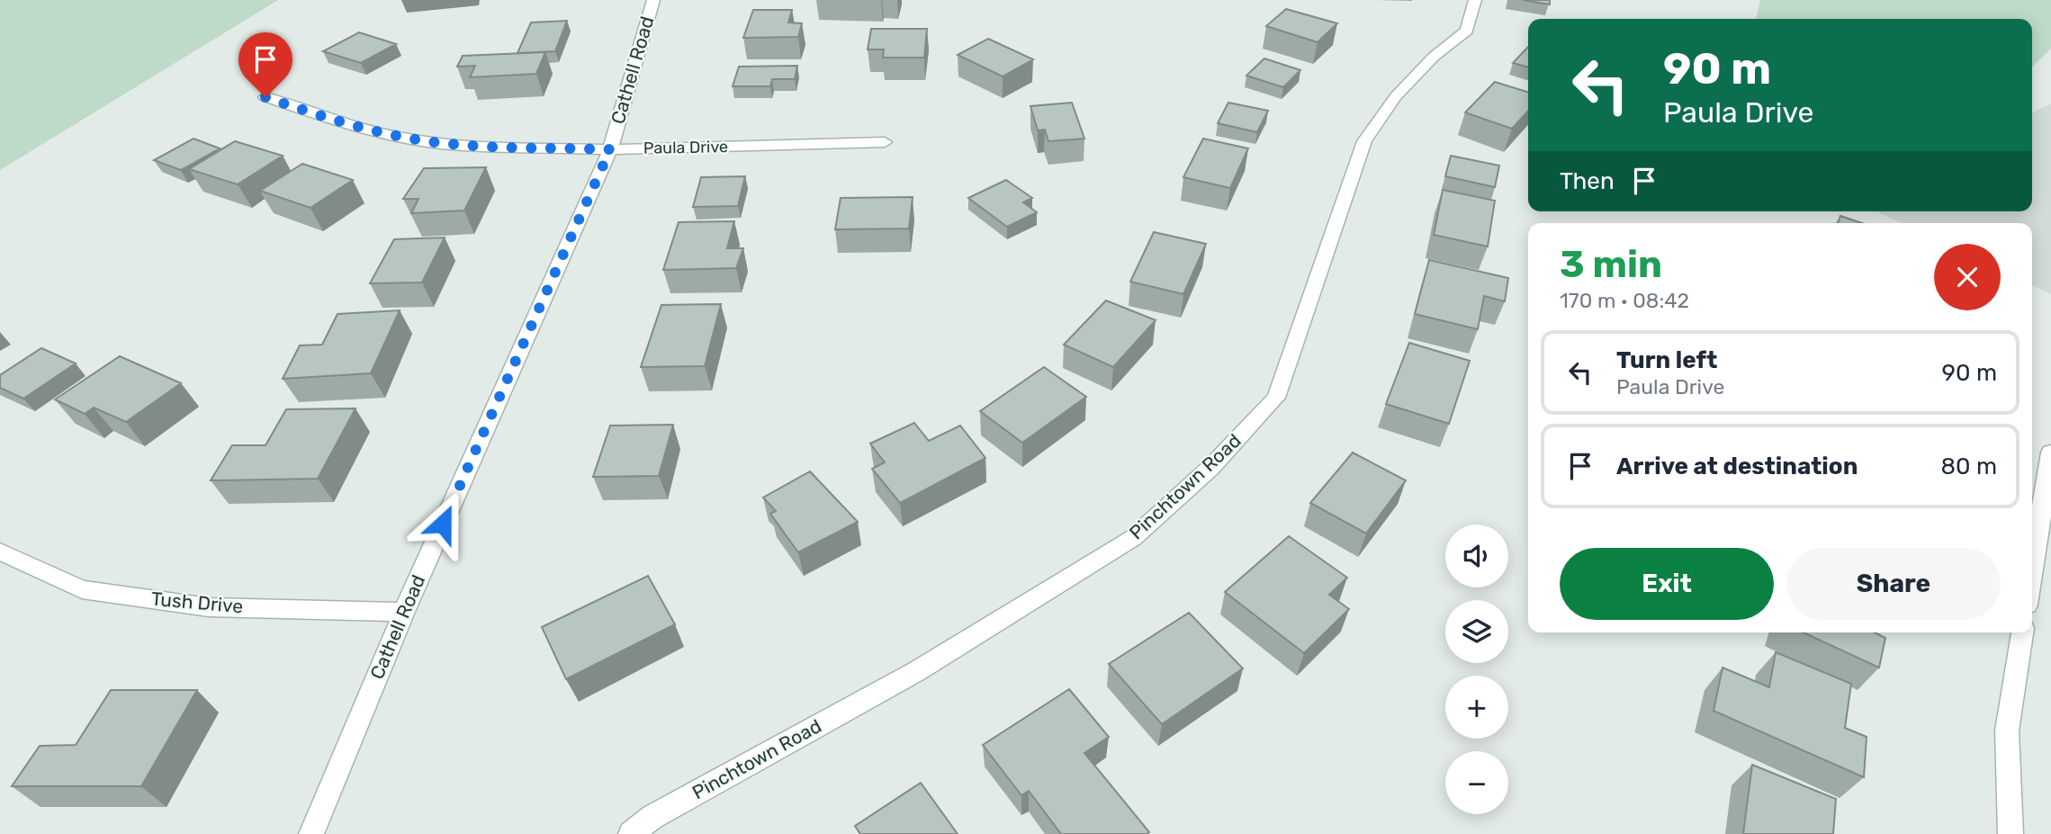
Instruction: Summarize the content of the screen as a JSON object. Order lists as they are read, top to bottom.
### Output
{
  "streets": {
    "street": [
      "Cathell Road",
      "Paula Drive",
      "Pinchtown Road",
      "Tush Drive"
    ]
  },
  "crossings": [
    ["Cathell Road", "Paula Drive"],
    ["Cathell Road", "Tush Drive"]
  ],
  "page": {
    "turn": ["90 m", "Paula Drive"],
    "then": "Then",
    "heading": ["3 min", "170 m · 08:42"],
    "list": [
      {
        "name": "Turn left",
        "note": "Paula Drive",
        "value": "90 m"
      },
      {
        "name": "Arrive at destination",
        "value": "80 m"
      }
    ],
    "map_buttons": ["+", "−"],
    "buttons": ["Exit", "Share"]
  }
}
